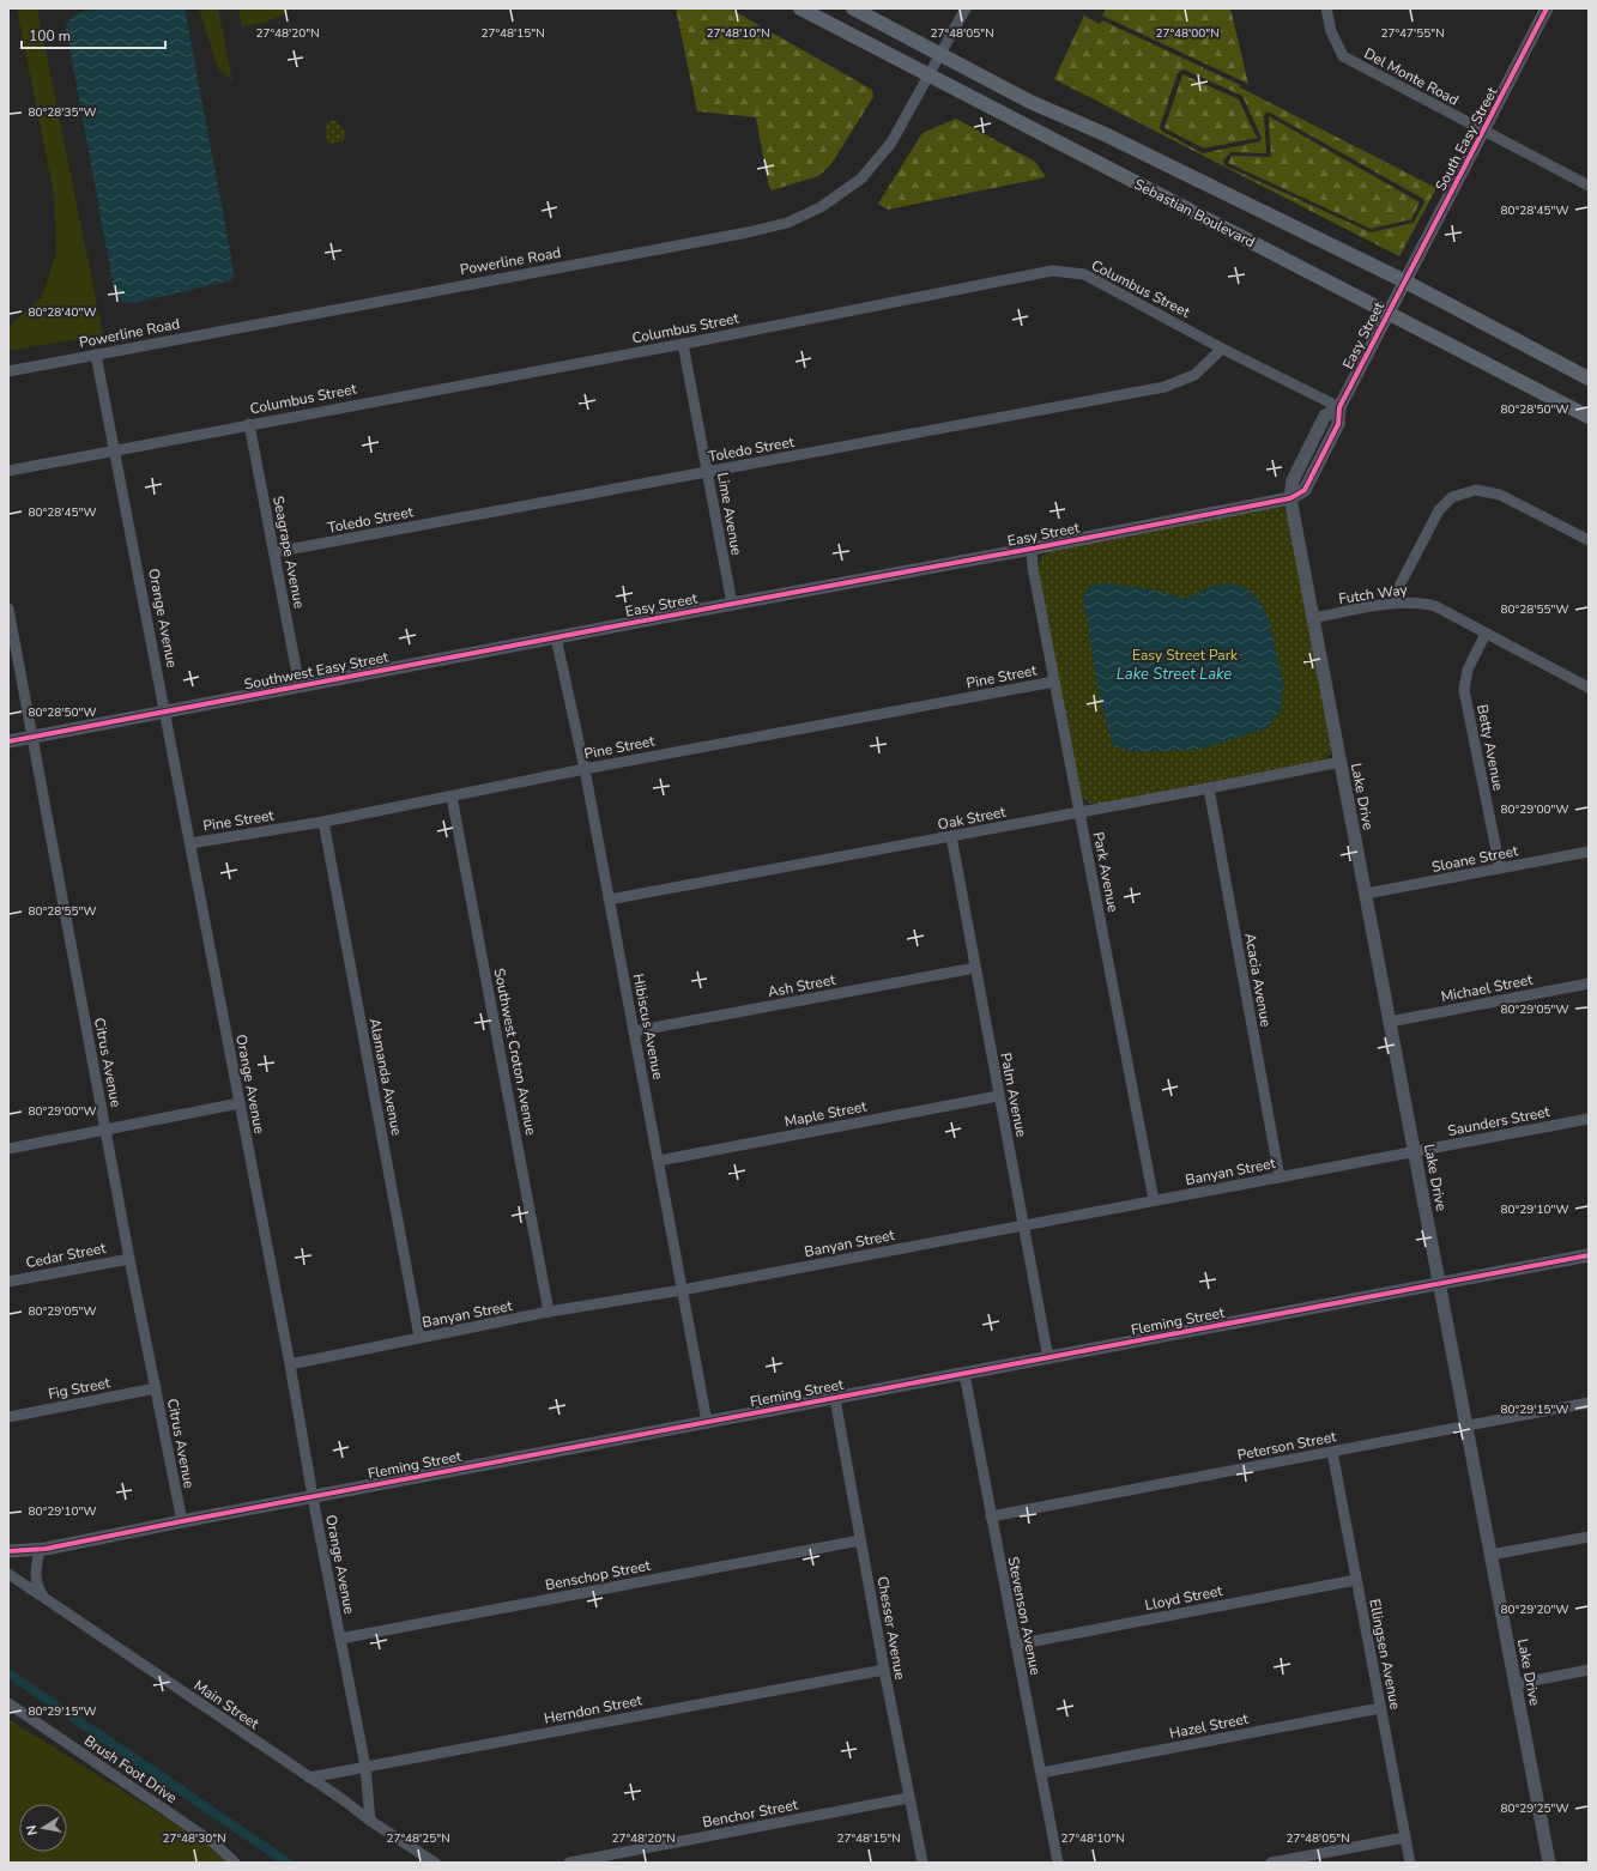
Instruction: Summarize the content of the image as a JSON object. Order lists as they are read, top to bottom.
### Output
{
  "streets": {
    "main road": ["Sebastian Boulevard"],
    "street": [
      "Del Monte Road",
      "South Easy Street",
      "Powerline Road",
      "Columbus Street",
      "Easy Street",
      "Toledo Street",
      "Lime Avenue",
      "Seagrape Avenue",
      "Futch Way",
      "Orange Avenue",
      "Southwest Easy Street",
      "Pine Street",
      "Betty Avenue",
      "Lake Drive",
      "Oak Street",
      "Sloane Street",
      "Park Avenue",
      "Acacia Avenue",
      "Ash Street",
      "Michael Street",
      "Hibiscus Avenue",
      "Southwest Croton Avenue",
      "Citrus Avenue",
      "Alamanda Avenue",
      "Palm Avenue",
      "Maple Street",
      "Saunders Street",
      "Banyan Street",
      "Cedar Street",
      "Fleming Street",
      "Fig Street",
      "Peterson Street",
      "Benschop Street",
      "Lloyd Street",
      "Stevenson Avenue",
      "Chesser Avenue",
      "Ellingsen Avenue",
      "Main Street",
      "Herndon Street",
      "Hazel Street",
      "Brush Foot Drive",
      "Benchor Street"
    ]
  },
  "crossings": [
    ["Del Monte Road", "South Easy Street"],
    ["South Easy Street", "Easy Street"],
    ["Sebastian Boulevard", "Powerline Road"],
    ["Sebastian Boulevard", "Easy Street"],
    ["Powerline Road", "Orange Avenue"],
    ["Columbus Street", "Easy Street"],
    ["Columbus Street", "Toledo Street"],
    ["Columbus Street", "Lime Avenue"],
    ["Columbus Street", "Seagrape Avenue"],
    ["Columbus Street", "Orange Avenue"],
    ["Easy Street", "Lime Avenue"],
    ["Easy Street", "Southwest Easy Street"],
    ["Easy Street", "Lake Drive"],
    ["Easy Street", "Park Avenue"],
    ["Easy Street", "Hibiscus Avenue"],
    ["Toledo Street", "Lime Avenue"],
    ["Toledo Street", "Seagrape Avenue"],
    ["Seagrape Avenue", "Southwest Easy Street"],
    ["Futch Way", "Betty Avenue"],
    ["Futch Way", "Lake Drive"],
    ["Orange Avenue", "Southwest Easy Street"],
    ["Orange Avenue", "Pine Street"],
    ["Orange Avenue", "Banyan Street"],
    ["Orange Avenue", "Fleming Street"],
    ["Orange Avenue", "Benschop Street"],
    ["Orange Avenue", "Main Street"],
    ["Orange Avenue", "Herndon Street"],
    ["Southwest Easy Street", "Hibiscus Avenue"],
    ["Pine Street", "Park Avenue"],
    ["Pine Street", "Hibiscus Avenue"],
    ["Pine Street", "Southwest Croton Avenue"],
    ["Pine Street", "Alamanda Avenue"],
    ["Betty Avenue", "Sloane Street"],
    ["Lake Drive", "Oak Street"],
    ["Lake Drive", "Sloane Street"],
    ["Lake Drive", "Michael Street"],
    ["Lake Drive", "Saunders Street"],
    ["Lake Drive", "Banyan Street"],
    ["Lake Drive", "Fleming Street"],
    ["Lake Drive", "Peterson Street"],
    ["Oak Street", "Park Avenue"],
    ["Oak Street", "Acacia Avenue"],
    ["Oak Street", "Hibiscus Avenue"],
    ["Oak Street", "Palm Avenue"],
    ["Park Avenue", "Banyan Street"],
    ["Acacia Avenue", "Banyan Street"],
    ["Ash Street", "Hibiscus Avenue"],
    ["Ash Street", "Palm Avenue"],
    ["Hibiscus Avenue", "Maple Street"],
    ["Hibiscus Avenue", "Banyan Street"],
    ["Hibiscus Avenue", "Fleming Street"],
    ["Southwest Croton Avenue", "Banyan Street"],
    ["Citrus Avenue", "Cedar Street"],
    ["Citrus Avenue", "Fleming Street"],
    ["Citrus Avenue", "Fig Street"],
    ["Alamanda Avenue", "Banyan Street"],
    ["Palm Avenue", "Maple Street"],
    ["Palm Avenue", "Banyan Street"],
    ["Palm Avenue", "Fleming Street"],
    ["Saunders Street", "Banyan Street"],
    ["Fleming Street", "Stevenson Avenue"],
    ["Fleming Street", "Chesser Avenue"],
    ["Peterson Street", "Stevenson Avenue"],
    ["Peterson Street", "Ellingsen Avenue"],
    ["Benschop Street", "Chesser Avenue"],
    ["Lloyd Street", "Stevenson Avenue"],
    ["Lloyd Street", "Ellingsen Avenue"],
    ["Stevenson Avenue", "Hazel Street"],
    ["Chesser Avenue", "Herndon Street"],
    ["Chesser Avenue", "Benchor Street"],
    ["Ellingsen Avenue", "Hazel Street"],
    ["Main Street", "Herndon Street"]
  ],
  "water": ["Lake Street Lake"],
  "parks": ["Easy Street Park"],
  "scale_bar": "100 m",
  "north": "left",
  "coordinates": [
    "27°48'15\"N",
    "27°48'00\"N",
    "27°47'55\"N",
    "27°48'20\"N",
    "27°48'10\"N",
    "27°48'05\"N",
    "80°28'35\"W",
    "80°28'45\"W",
    "80°28'40\"W",
    "80°28'50\"W",
    "80°28'55\"W",
    "80°29'00\"W",
    "80°29'05\"W",
    "80°29'10\"W",
    "80°29'15\"W",
    "80°29'20\"W",
    "80°29'25\"W",
    "27°48'30\"N",
    "27°48'25\"N"
  ]
}
